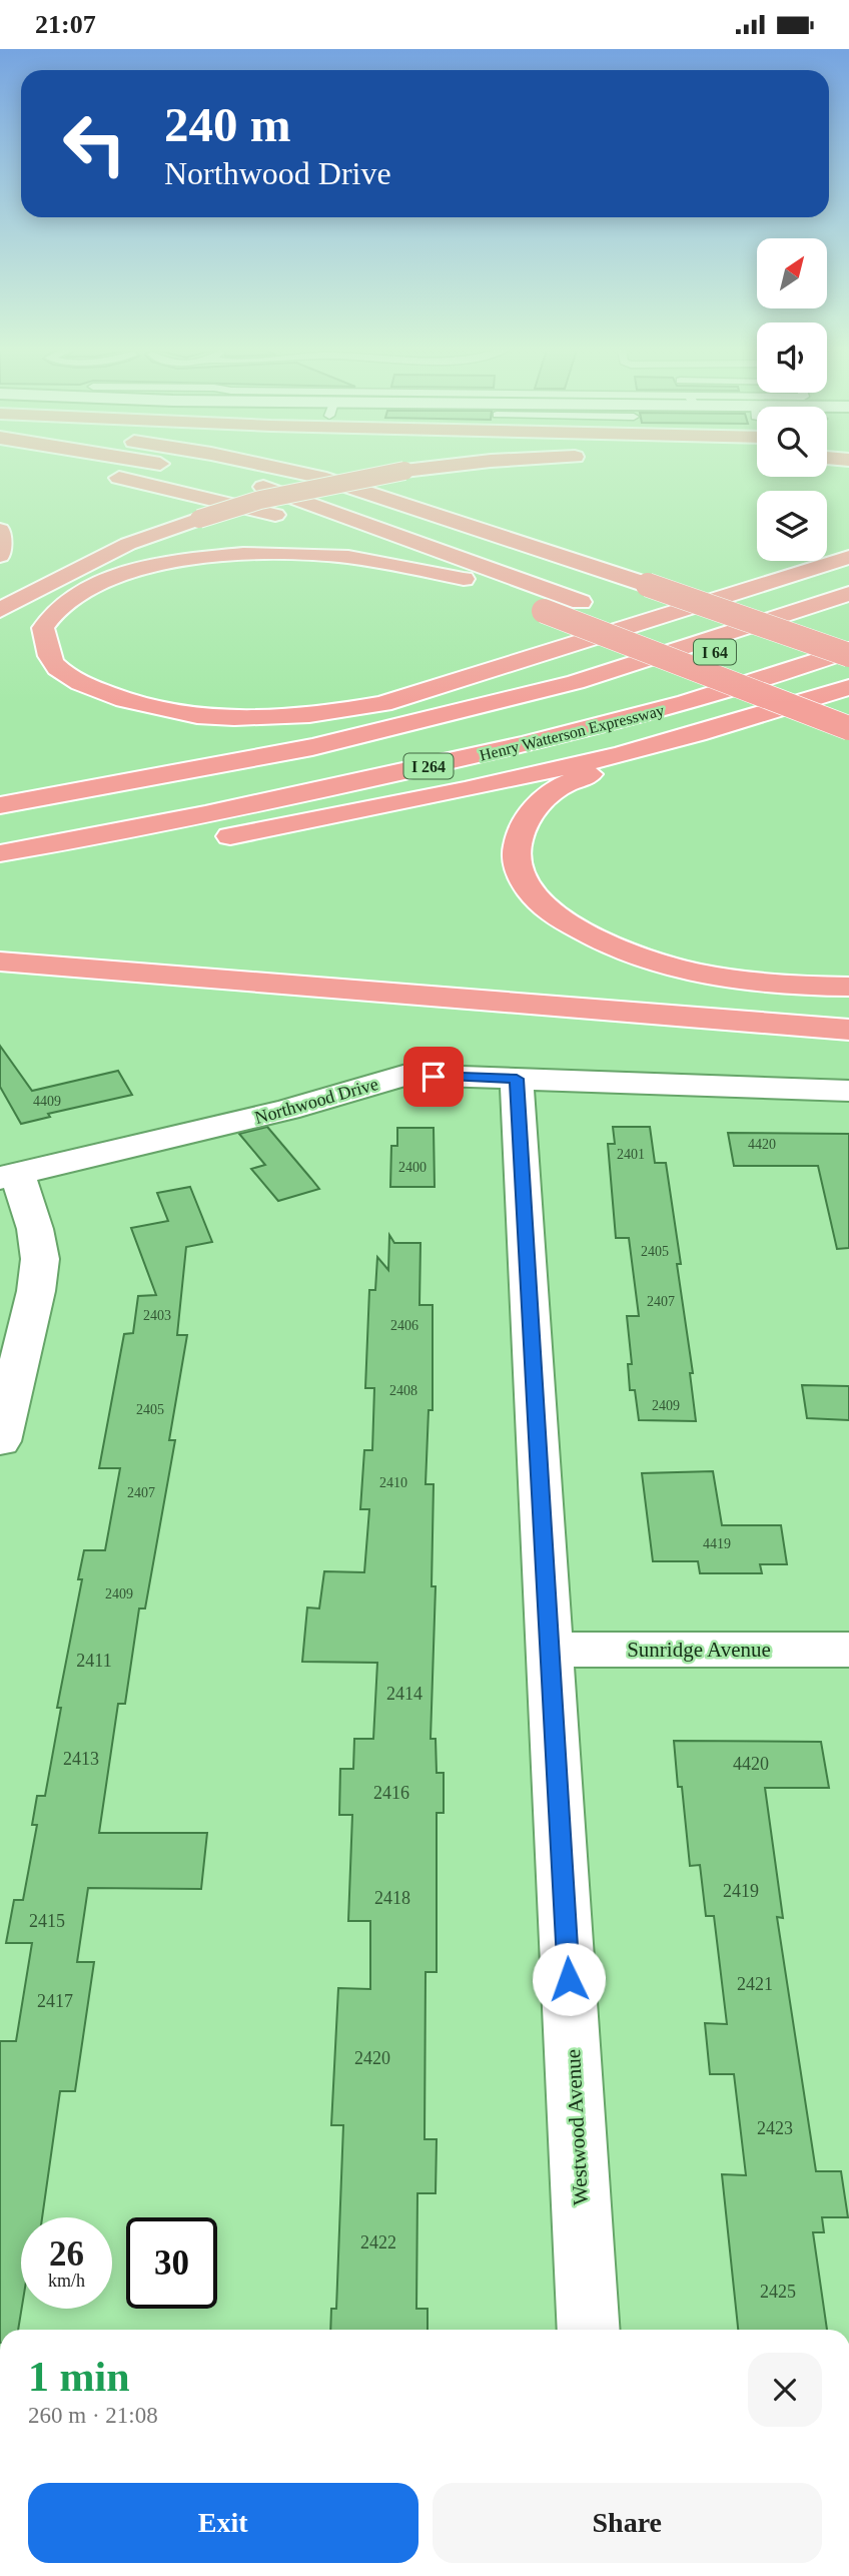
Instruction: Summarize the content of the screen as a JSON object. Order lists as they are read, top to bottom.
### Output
{
  "streets": {
    "highway": ["I 64", "Henry Watterson Expressway", "I 264"],
    "street": ["Northwood Drive", "Sunridge Avenue", "Westwood Avenue"]
  },
  "crossings": [
    ["Northwood Drive", "Westwood Avenue"],
    ["Sunridge Avenue", "Westwood Avenue"]
  ],
  "house_numbers": [
    "4409",
    "4420",
    "2401",
    "2400",
    "2405",
    "2407",
    "2403",
    "2406",
    "2408",
    "2409",
    "2405",
    "2410",
    "2407",
    "4419",
    "2409",
    "2411",
    "2414",
    "2413",
    "4420",
    "2416",
    "2419",
    "2418",
    "2415",
    "2421",
    "2417",
    "2420",
    "2423",
    "2422",
    "2425"
  ],
  "north": "top right",
  "page": {
    "status": "21:07",
    "turn": ["240 m", "Northwood Drive"],
    "speed": "26 km/h",
    "limit": "30",
    "heading": ["1 min", "260 m · 21:08"],
    "buttons": ["Exit", "Share"]
  }
}
